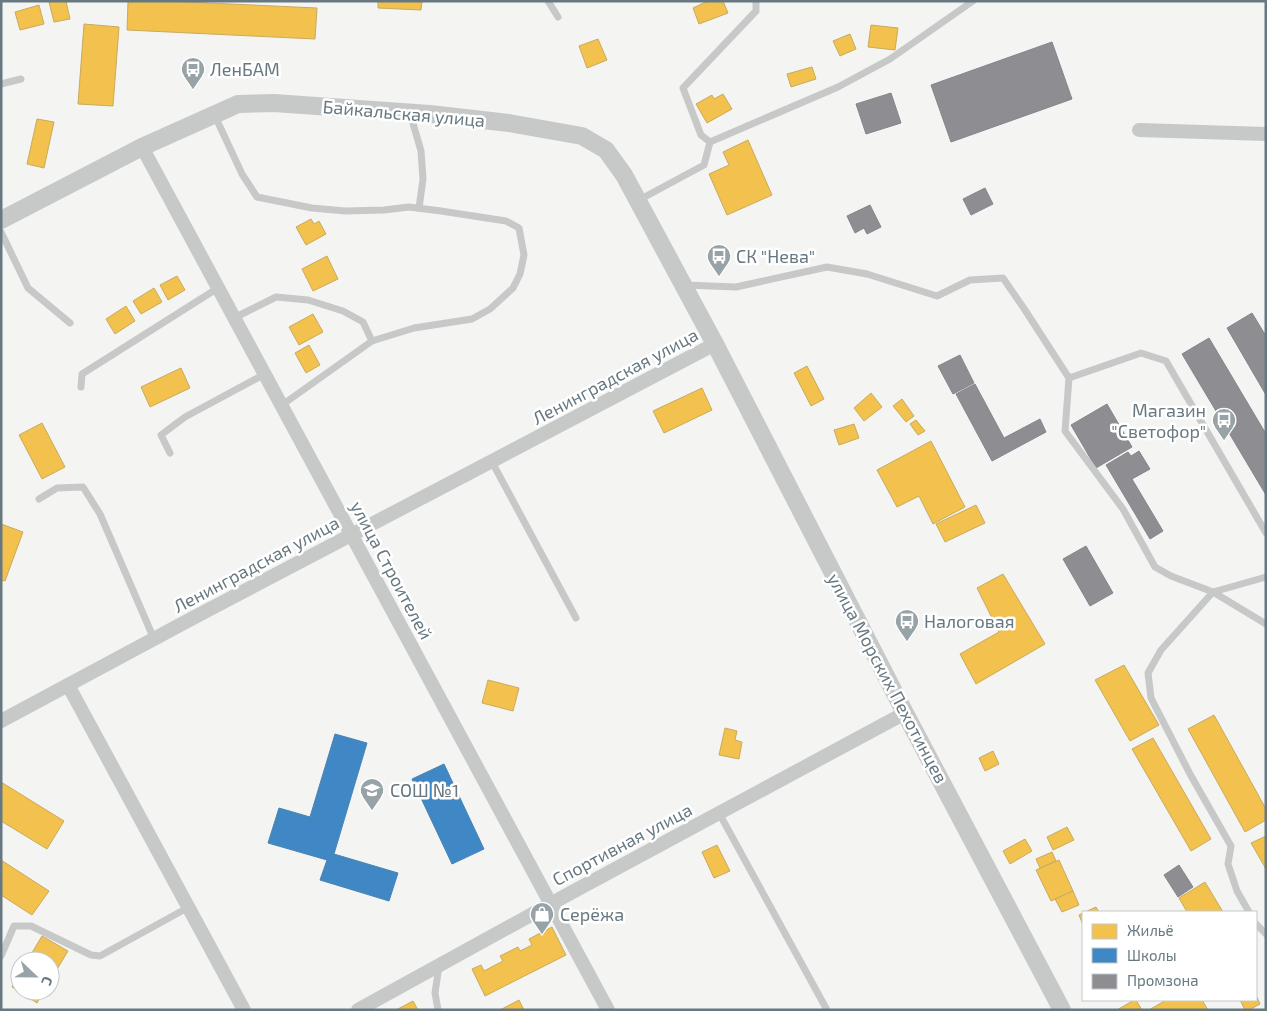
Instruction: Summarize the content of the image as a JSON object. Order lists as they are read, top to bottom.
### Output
{
  "streets": {
    "street": [
      "Байкальская улица",
      "Ленинградская улица",
      "улица Строителей",
      "улица Морских Пехотинцев",
      "Спортивная улица"
    ]
  },
  "crossings": [
    ["Байкальская улица", "Ленинградская улица"],
    ["Байкальская улица", "улица Строителей"],
    ["Байкальская улица", "улица Морских Пехотинцев"],
    ["Ленинградская улица", "улица Строителей"],
    ["Ленинградская улица", "улица Морских Пехотинцев"],
    ["улица Строителей", "Спортивная улица"],
    ["улица Морских Пехотинцев", "Спортивная улица"]
  ],
  "places": {
    "bus stop": [
      "ЛенБАМ",
      "СК \"Нева\"",
      "Магазин \"Светофор\"",
      "Налоговая"
    ],
    "school or university": ["СОШ №1"],
    "shop": ["Серёжа"]
  },
  "legend": ["Жильё", "Школы", "Промзона"],
  "north": "right"
}
